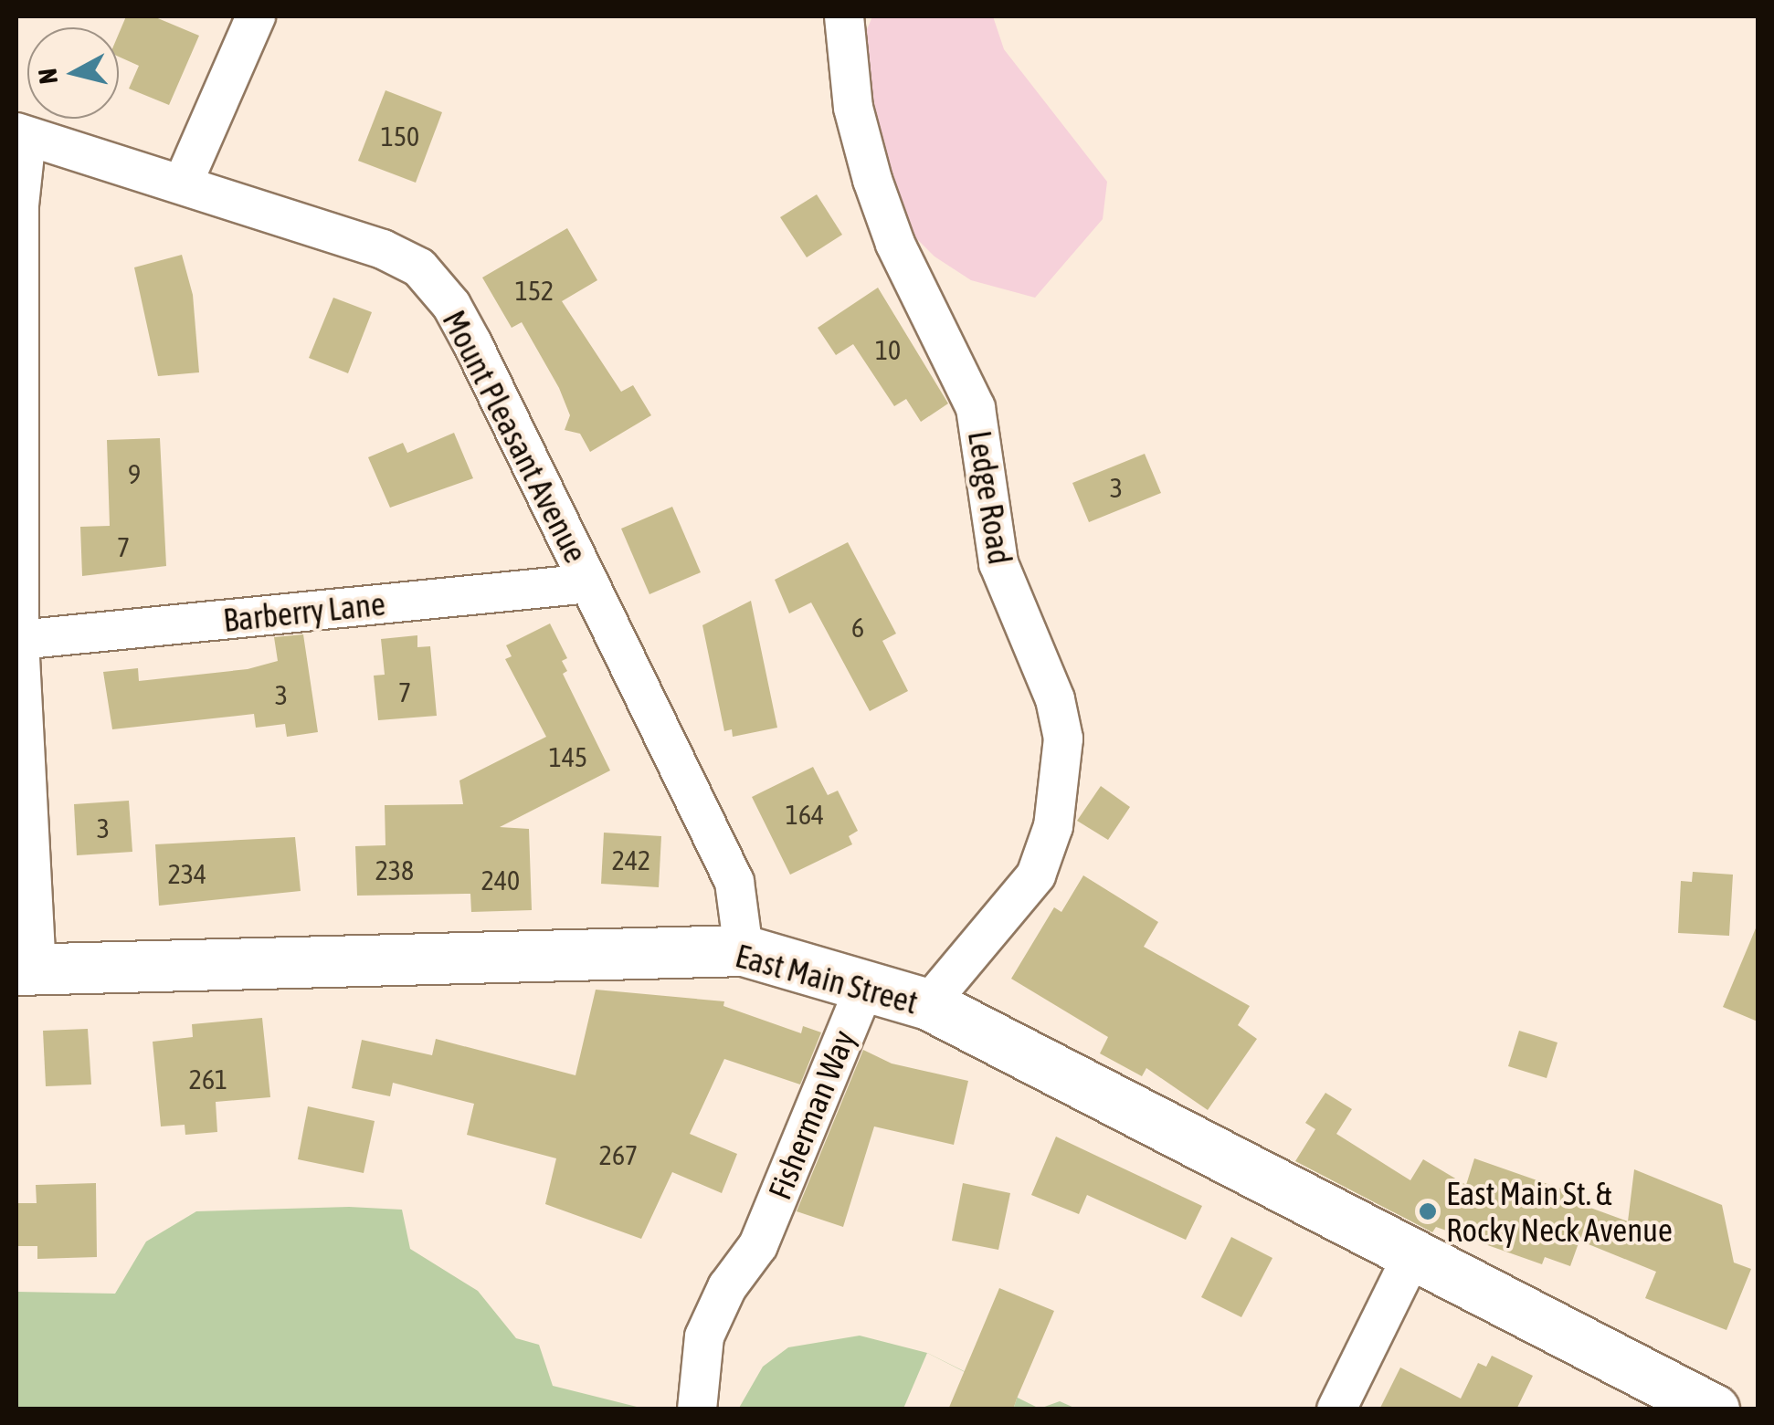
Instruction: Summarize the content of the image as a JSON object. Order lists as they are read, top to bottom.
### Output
{
  "streets": {
    "main road": ["East Main Street"],
    "street": [
      "Mount Pleasant Avenue",
      "Ledge Road",
      "Barberry Lane",
      "Fisherman Way"
    ]
  },
  "crossings": [
    ["Mount Pleasant Avenue", "Barberry Lane"],
    ["Mount Pleasant Avenue", "East Main Street"],
    ["Ledge Road", "East Main Street"],
    ["East Main Street", "Fisherman Way"]
  ],
  "places": ["East Main St. & Rocky Neck Avenue"],
  "house_numbers": [
    "150",
    "152",
    "10",
    "9",
    "3",
    "7",
    "6",
    "7",
    "3",
    "145",
    "164",
    "3",
    "242",
    "238",
    "234",
    "240",
    "261",
    "267"
  ],
  "north": "left"
}
